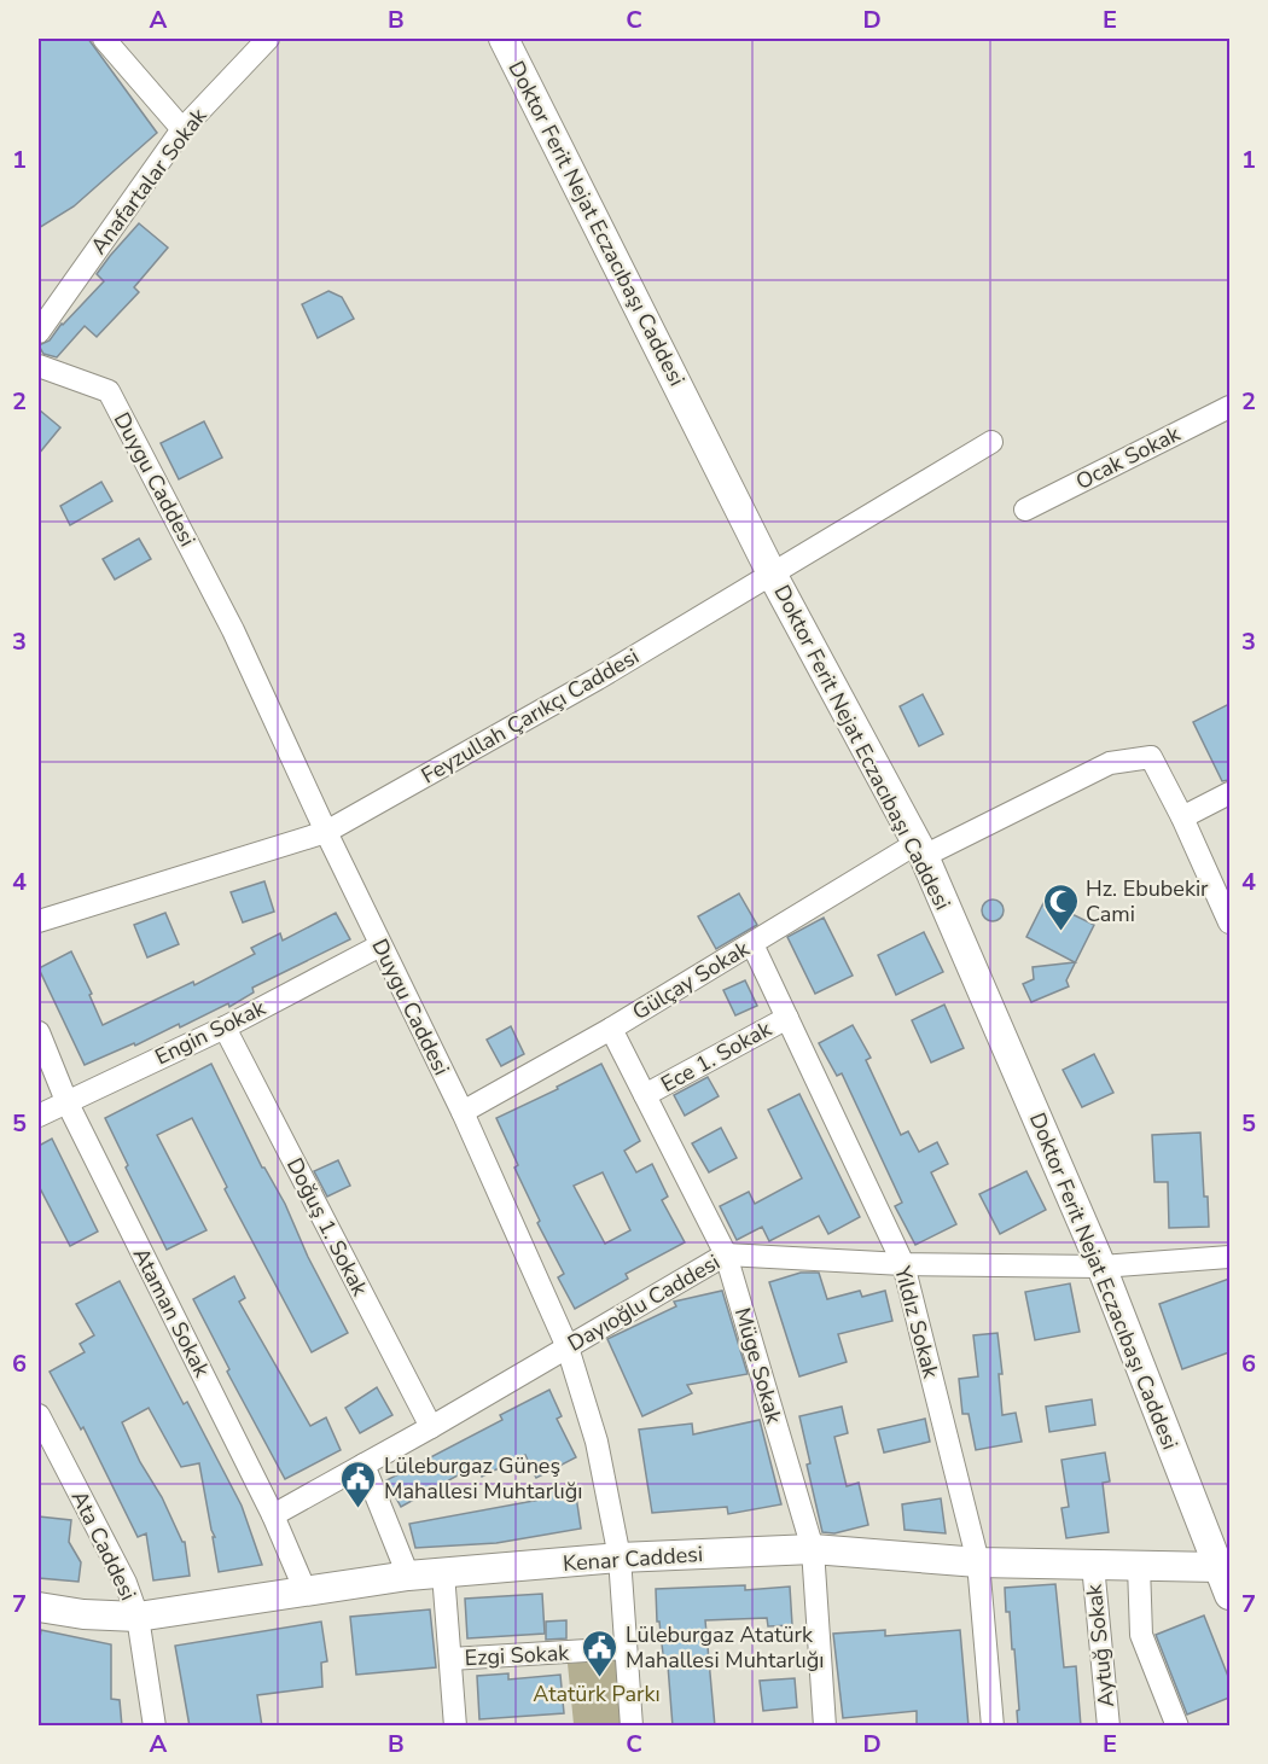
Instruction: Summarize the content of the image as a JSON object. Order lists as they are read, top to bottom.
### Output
{
  "streets": {
    "main road": ["Doktor Ferit Nejat Eczacıbaşı Caddesi", "Kenar Caddesi"],
    "street": [
      "Anafartalar Sokak",
      "Ocak Sokak",
      "Duygu Caddesi",
      "Feyzullah Çarıkçı Caddesi",
      "Gülçay Sokak",
      "Engin Sokak",
      "Ece 1. Sokak",
      "Doğuş 1. Sokak",
      "Dayıoğlu Caddesi",
      "Ataman Sokak",
      "Yıldız Sokak",
      "Müge Sokak",
      "Ata Caddesi",
      "Aytuğ Sokak",
      "Ezgi Sokak"
    ]
  },
  "crossings": [
    ["Doktor Ferit Nejat Eczacıbaşı Caddesi", "Feyzullah Çarıkçı Caddesi"],
    ["Doktor Ferit Nejat Eczacıbaşı Caddesi", "Gülçay Sokak"],
    ["Doktor Ferit Nejat Eczacıbaşı Caddesi", "Dayıoğlu Caddesi"],
    ["Doktor Ferit Nejat Eczacıbaşı Caddesi", "Kenar Caddesi"],
    ["Duygu Caddesi", "Feyzullah Çarıkçı Caddesi"],
    ["Duygu Caddesi", "Gülçay Sokak"],
    ["Duygu Caddesi", "Engin Sokak"],
    ["Duygu Caddesi", "Dayıoğlu Caddesi"],
    ["Duygu Caddesi", "Kenar Caddesi"],
    ["Duygu Caddesi", "Ezgi Sokak"],
    ["Gülçay Sokak", "Yıldız Sokak"],
    ["Gülçay Sokak", "Müge Sokak"],
    ["Engin Sokak", "Doğuş 1. Sokak"],
    ["Engin Sokak", "Ataman Sokak"],
    ["Ece 1. Sokak", "Yıldız Sokak"],
    ["Ece 1. Sokak", "Müge Sokak"],
    ["Doğuş 1. Sokak", "Dayıoğlu Caddesi"],
    ["Dayıoğlu Caddesi", "Ataman Sokak"],
    ["Dayıoğlu Caddesi", "Yıldız Sokak"],
    ["Dayıoğlu Caddesi", "Müge Sokak"],
    ["Ataman Sokak", "Kenar Caddesi"],
    ["Yıldız Sokak", "Kenar Caddesi"],
    ["Müge Sokak", "Kenar Caddesi"],
    ["Ata Caddesi", "Kenar Caddesi"],
    ["Kenar Caddesi", "Aytuğ Sokak"]
  ],
  "parks": ["Atatürk Parkı"],
  "places": {
    "mosque": ["Hz. Ebubekir Cami"],
    "public building": ["Lüleburgaz Güneş Mahallesi Muhtarlığı", "Lüleburgaz Atatürk Mahallesi Muhtarlığı"]
  },
  "grid": {
    "columns": [
      "A",
      "B",
      "C",
      "D",
      "E"
    ],
    "rows": [
      "1",
      "2",
      "3",
      "4",
      "5",
      "6",
      "7"
    ]
  }
}
